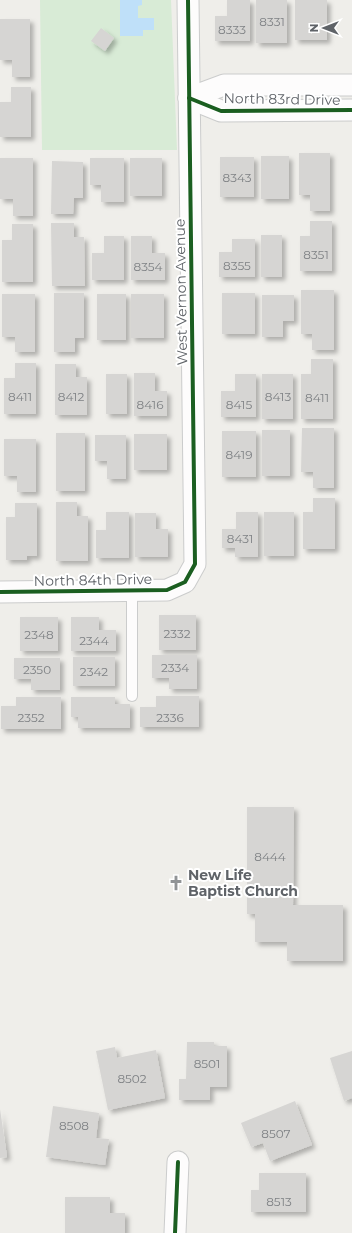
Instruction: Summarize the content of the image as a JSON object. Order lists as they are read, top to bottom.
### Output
{
  "streets": {
    "street": ["North 83rd Drive", "West Vernon Avenue", "North 84th Drive"]
  },
  "crossings": [
    ["North 83rd Drive", "West Vernon Avenue"],
    ["West Vernon Avenue", "North 84th Drive"]
  ],
  "places": {
    "church": ["New Life Baptist Church"]
  },
  "house_numbers": [
    "8331",
    "8333",
    "8343",
    "8351",
    "8355",
    "8354",
    "8411",
    "8412",
    "8413",
    "8411",
    "8416",
    "8415",
    "8419",
    "8431",
    "2332",
    "2348",
    "2344",
    "2334",
    "2350",
    "2342",
    "2352",
    "2336",
    "8444",
    "8501",
    "8502",
    "8508",
    "8507",
    "8513"
  ],
  "north": "left"
}
